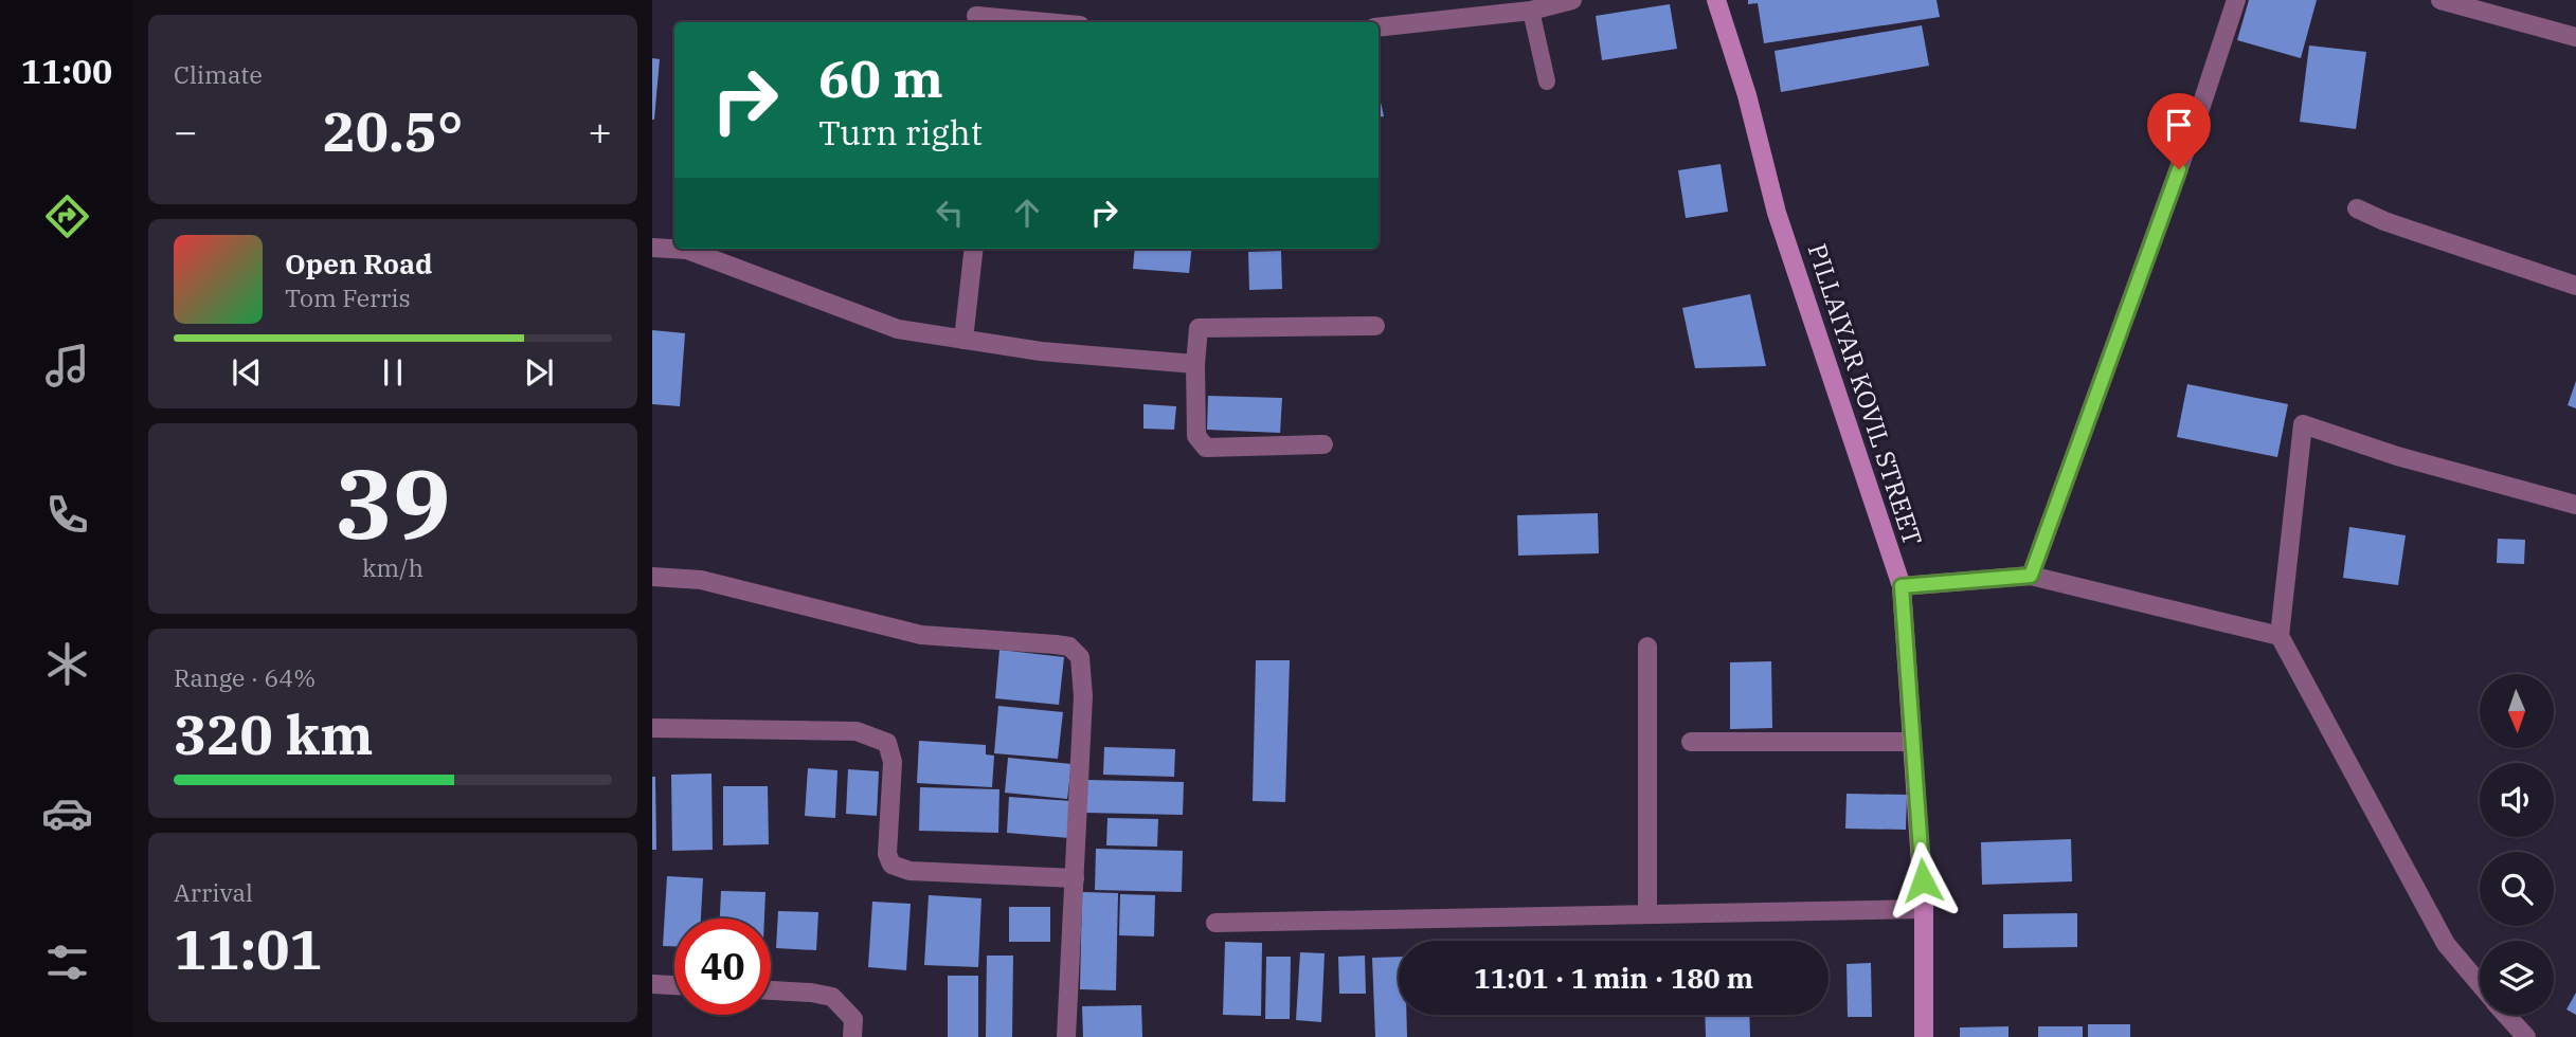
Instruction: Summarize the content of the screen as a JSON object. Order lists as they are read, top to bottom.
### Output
{
  "streets": {
    "street": ["PILLAIYAR KOVIL STREET"]
  },
  "north": "bottom",
  "page": {
    "tabs": "11:00",
    "tile": [
      "Climate",
      ["39", "km/h"],
      ["Range · 64%", "320 km"],
      ["Arrival", "11:01"]
    ],
    "turn": ["60 m", "Turn right"],
    "heat": ["−", "20.5°", "+"],
    "song": ["Open Road", "Tom Ferris"],
    "limit": "40",
    "trip": "11:01 · 1 min · 180 m"
  }
}
